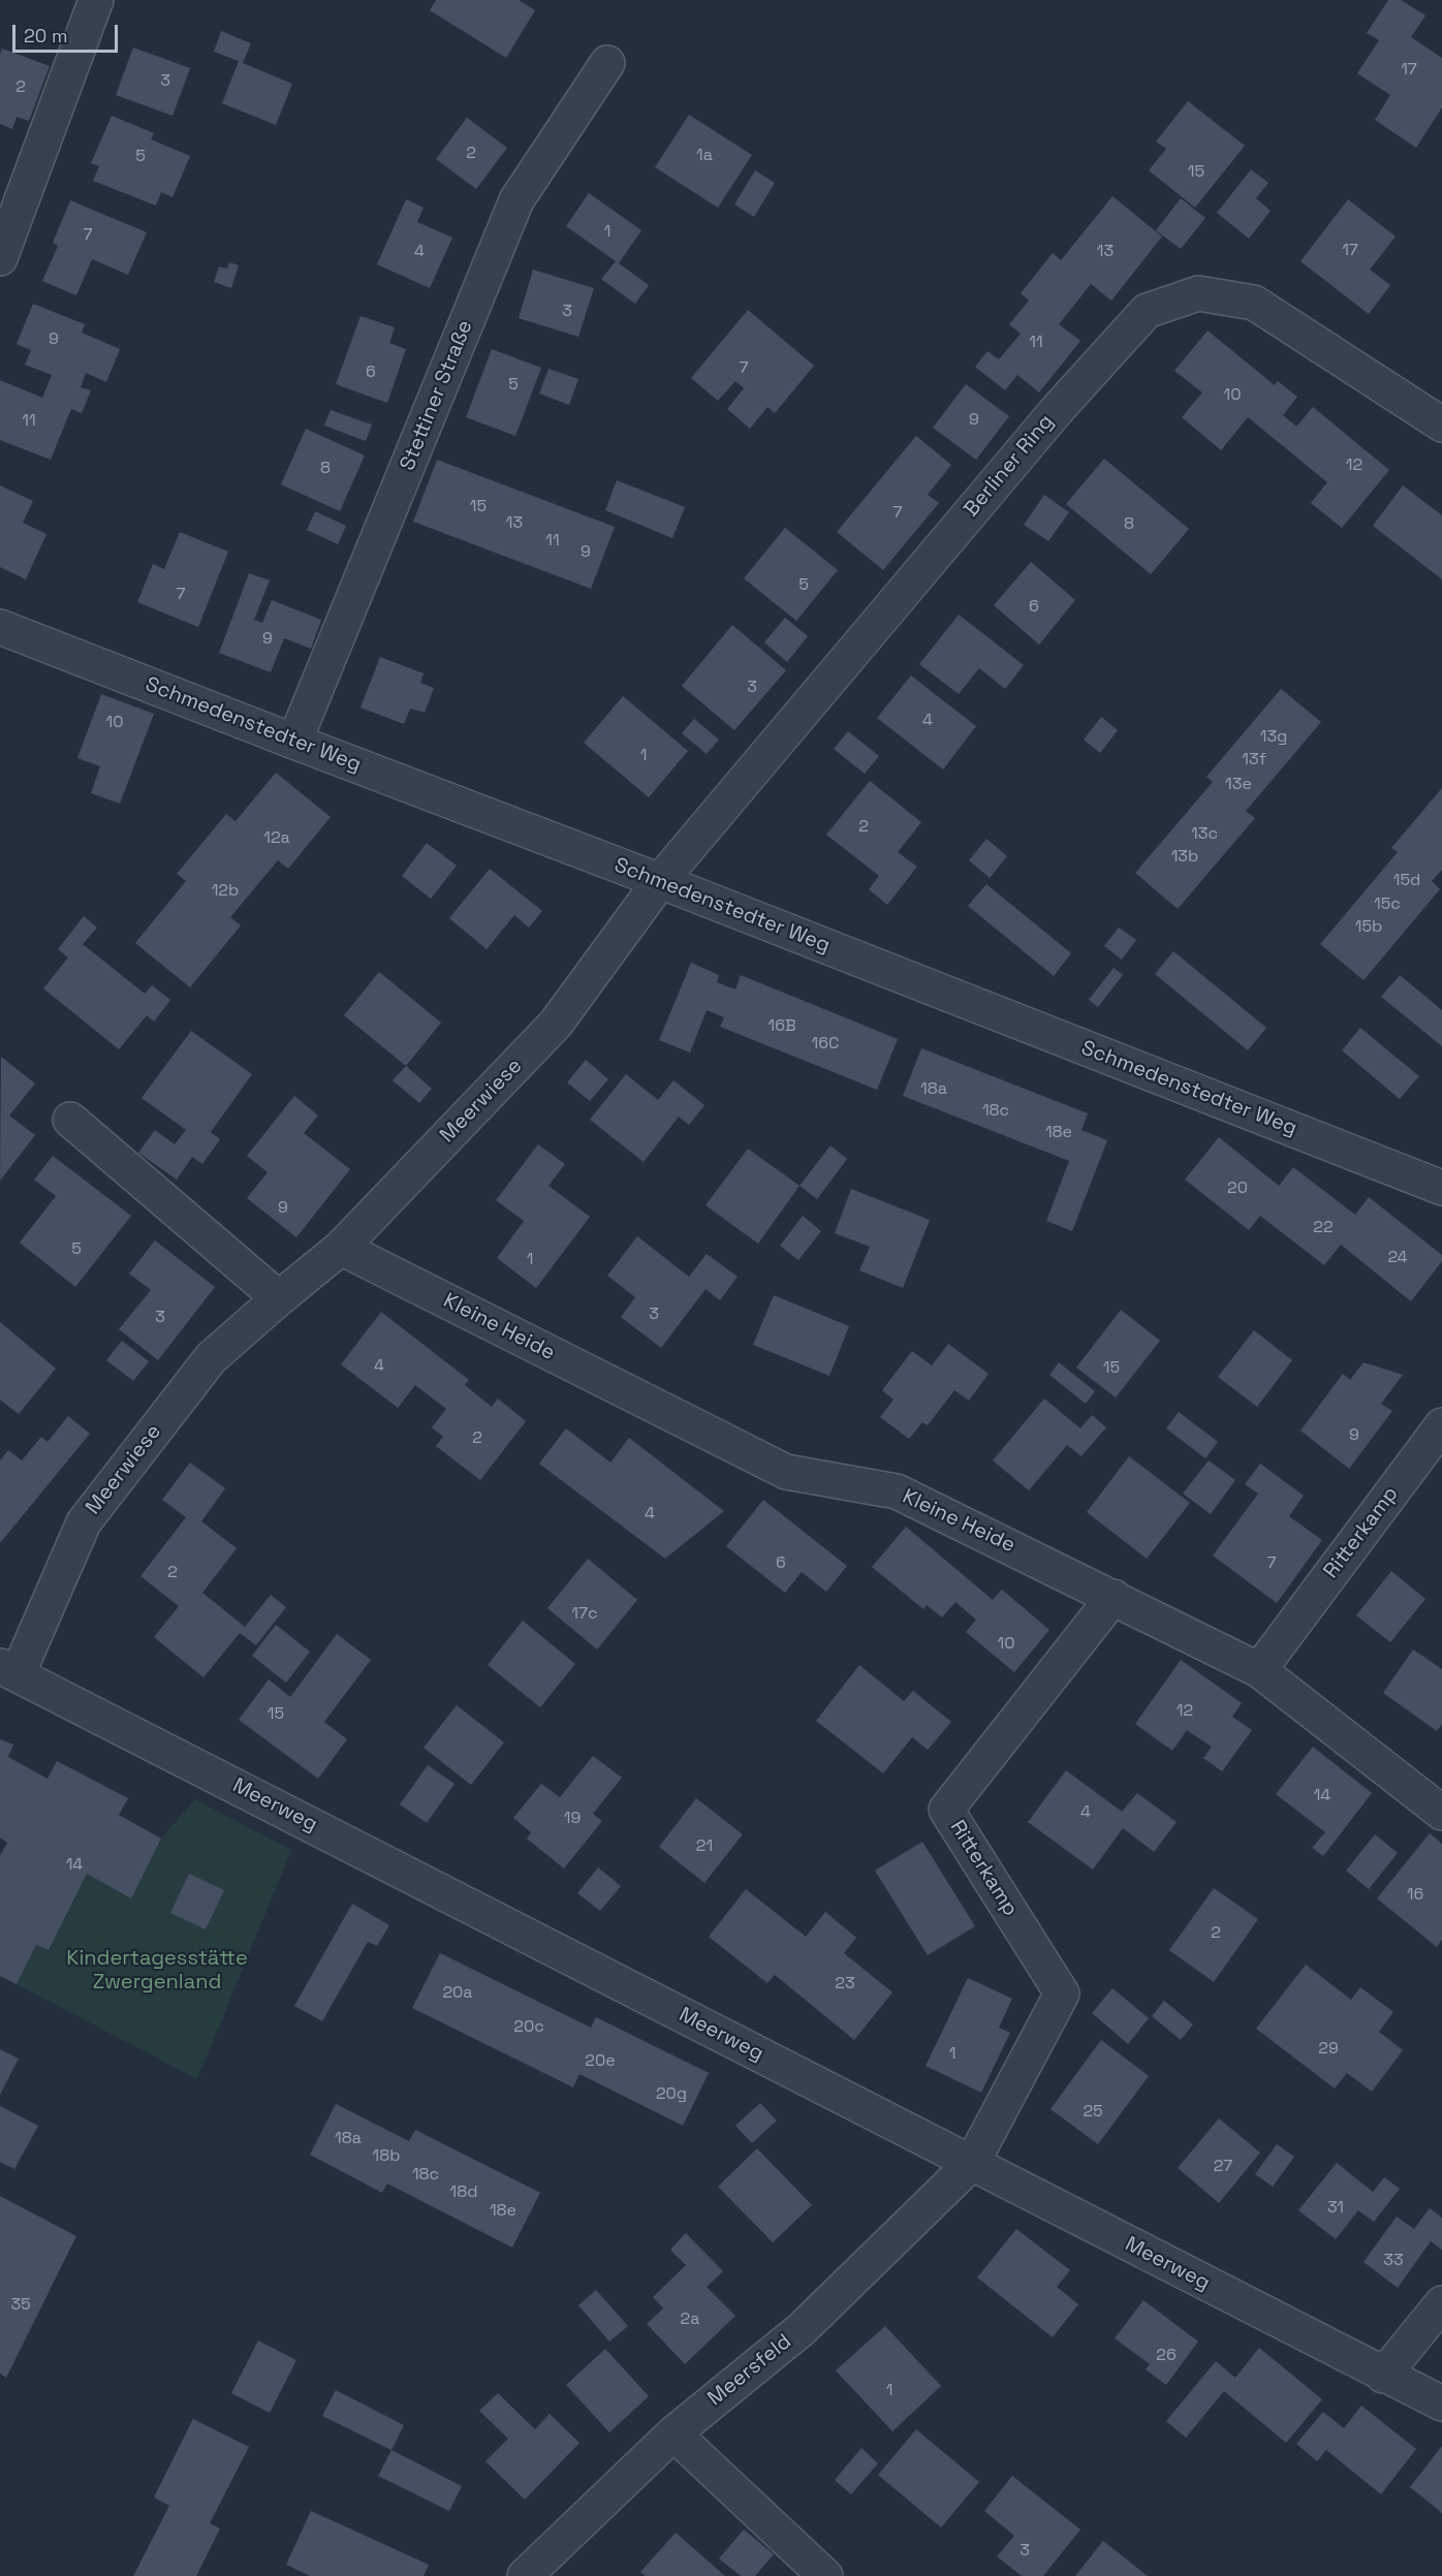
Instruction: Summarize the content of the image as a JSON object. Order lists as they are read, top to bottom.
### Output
{
  "streets": {
    "street": [
      "Stettiner Straße",
      "Berliner Ring",
      "Schmedenstedter Weg",
      "Meerwiese",
      "Kleine Heide",
      "Ritterkamp",
      "Meerweg",
      "Meersfeld"
    ]
  },
  "crossings": [
    ["Stettiner Straße", "Schmedenstedter Weg"],
    ["Berliner Ring", "Schmedenstedter Weg"],
    ["Berliner Ring", "Meerwiese"],
    ["Schmedenstedter Weg", "Meerwiese"],
    ["Meerwiese", "Kleine Heide"],
    ["Meerwiese", "Meerweg"],
    ["Kleine Heide", "Ritterkamp"],
    ["Ritterkamp", "Meerweg"],
    ["Ritterkamp", "Meersfeld"],
    ["Meerweg", "Meersfeld"]
  ],
  "parks": ["Kindertagesstätte Zwergenland"],
  "house_numbers": [
    "17",
    "3",
    "2",
    "2",
    "1a",
    "5",
    "15",
    "1",
    "7",
    "17",
    "4",
    "13",
    "3",
    "9",
    "11",
    "7",
    "6",
    "5",
    "10",
    "9",
    "11",
    "12",
    "8",
    "15",
    "7",
    "13",
    "8",
    "11",
    "9",
    "5",
    "7",
    "6",
    "9",
    "3",
    "4",
    "10",
    "13g",
    "1",
    "13f",
    "13e",
    "2",
    "13c",
    "12a",
    "13b",
    "15d",
    "12b",
    "15c",
    "15b",
    "16B",
    "16C",
    "18a",
    "18c",
    "18e",
    "20",
    "9",
    "22",
    "5",
    "24",
    "1",
    "3",
    "3",
    "4",
    "15",
    "9",
    "2",
    "4",
    "6",
    "7",
    "2",
    "17c",
    "10",
    "12",
    "15",
    "14",
    "4",
    "19",
    "21",
    "14",
    "16",
    "2",
    "23",
    "20a",
    "20c",
    "29",
    "1",
    "20e",
    "20g",
    "25",
    "18a",
    "18b",
    "27",
    "18c",
    "18d",
    "31",
    "18e",
    "33",
    "35",
    "2a",
    "26",
    "1",
    "3"
  ],
  "scale_bar": "20 m"
}
